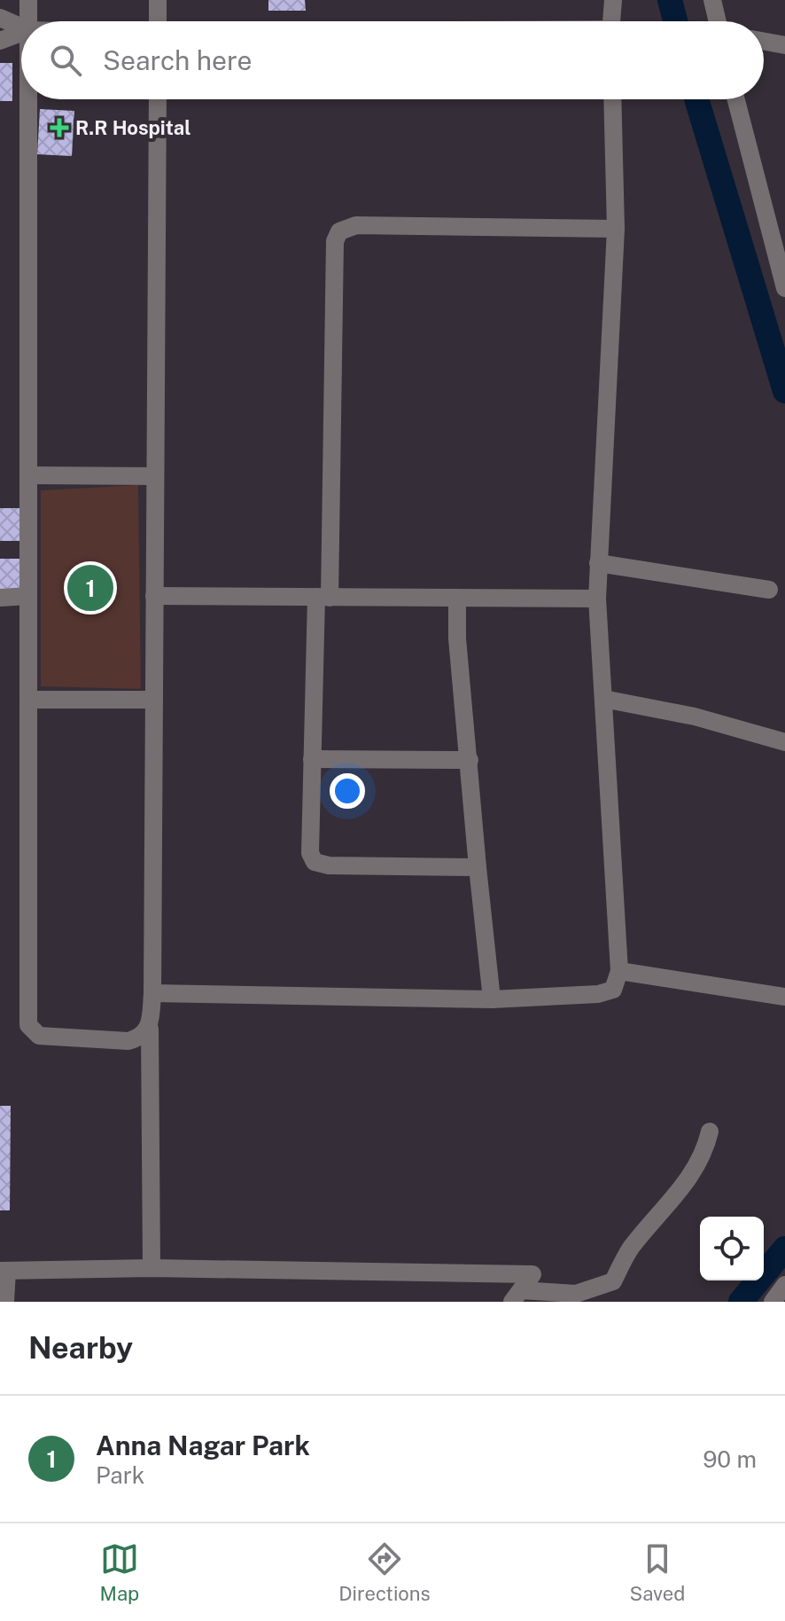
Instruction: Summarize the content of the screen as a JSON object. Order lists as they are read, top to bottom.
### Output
{
  "places": {
    "health": ["R.R Hospital"]
  },
  "page": {
    "search": "Search here",
    "pins": "1",
    "heading": "Nearby",
    "list": [
      {
        "mark": "1",
        "name": "Anna Nagar Park",
        "note": "Park",
        "value": "90 m"
      }
    ],
    "nav": ["Map", "Directions", "Saved"]
  }
}
